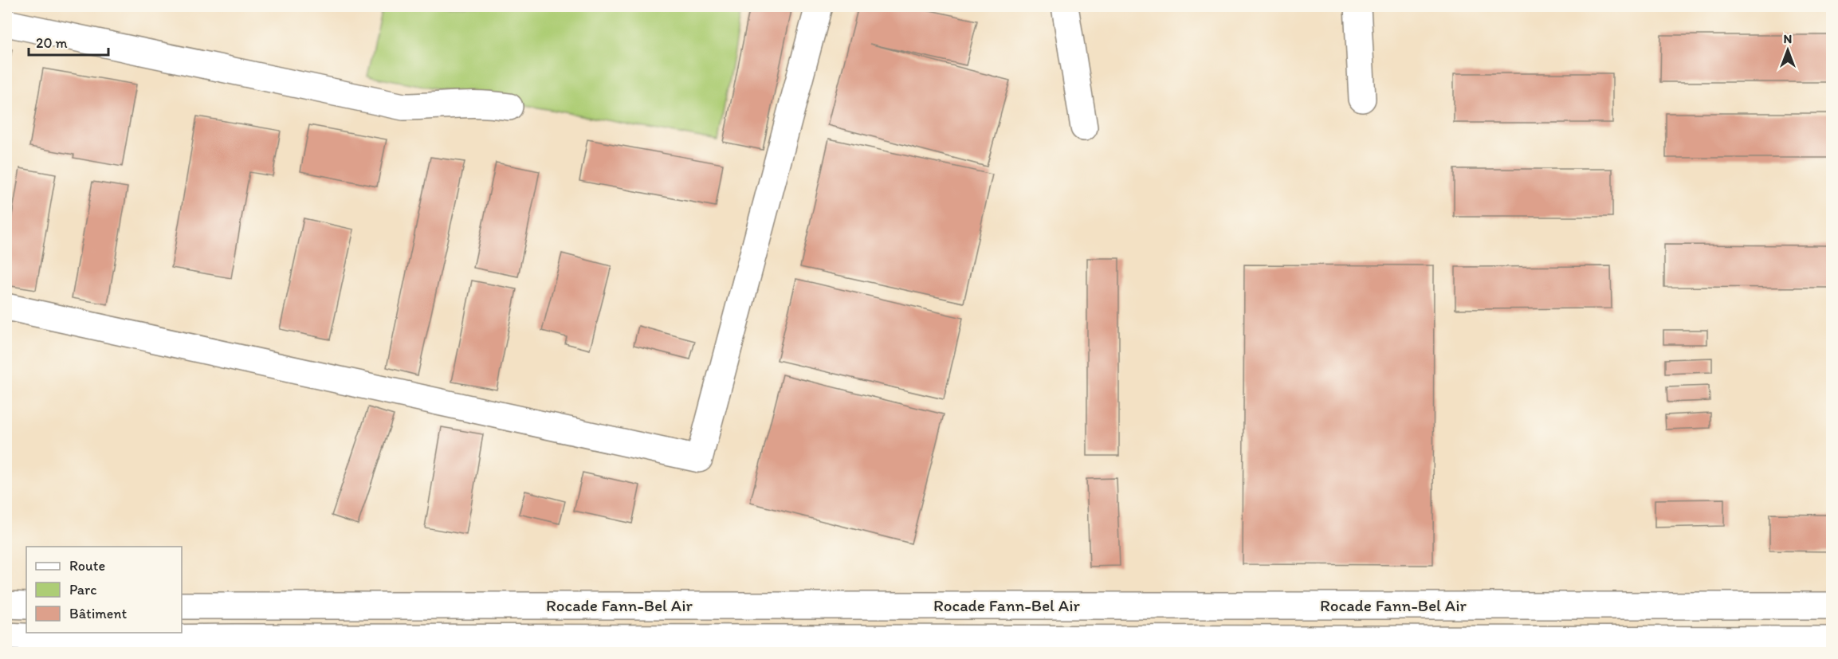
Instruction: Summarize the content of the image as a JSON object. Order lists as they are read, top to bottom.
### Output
{
  "streets": {
    "street": ["Rocade Fann-Bel Air"]
  },
  "legend": ["Route", "Parc", "Bâtiment"],
  "scale_bar": "20 m",
  "north": "top"
}
